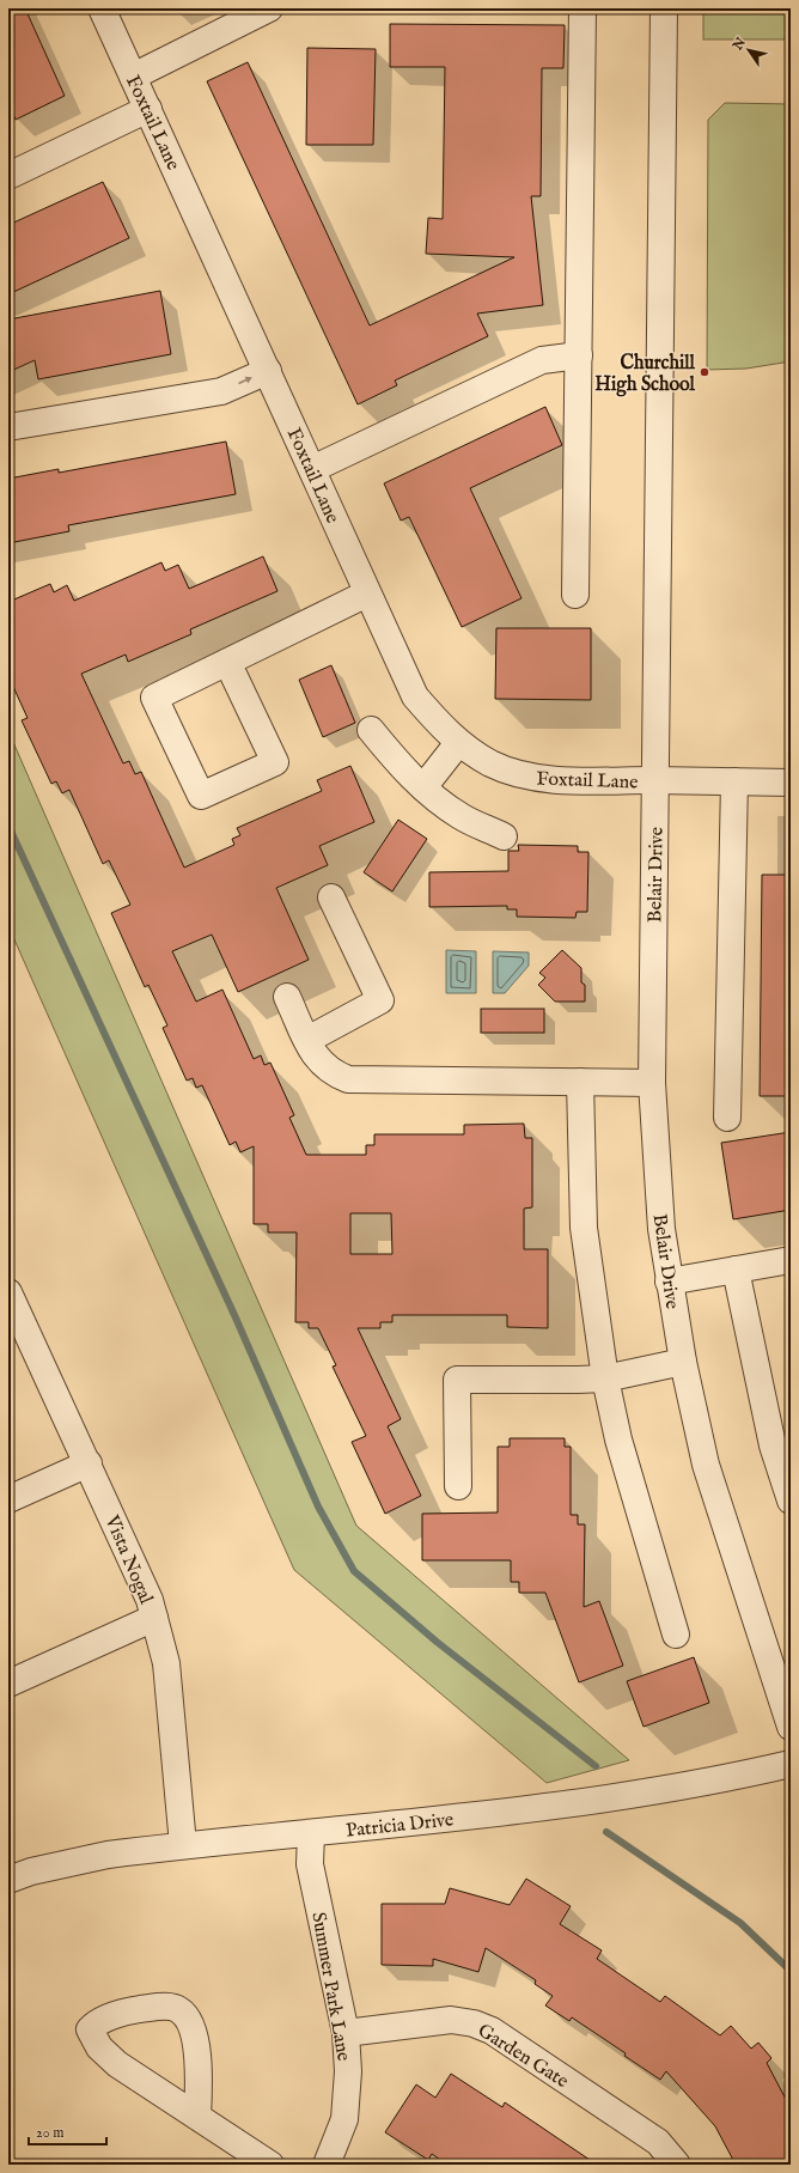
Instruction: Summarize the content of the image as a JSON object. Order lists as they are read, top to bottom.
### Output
{
  "streets": {
    "street": [
      "Foxtail Lane",
      "Belair Drive",
      "Vista Nogal",
      "Patricia Drive",
      "Summer Park Lane",
      "Garden Gate"
    ]
  },
  "crossings": [
    ["Foxtail Lane", "Belair Drive"],
    ["Vista Nogal", "Patricia Drive"],
    ["Patricia Drive", "Summer Park Lane"],
    ["Summer Park Lane", "Garden Gate"]
  ],
  "places": ["Churchill High School"],
  "scale_bar": "20 m",
  "north": "top left"
}
